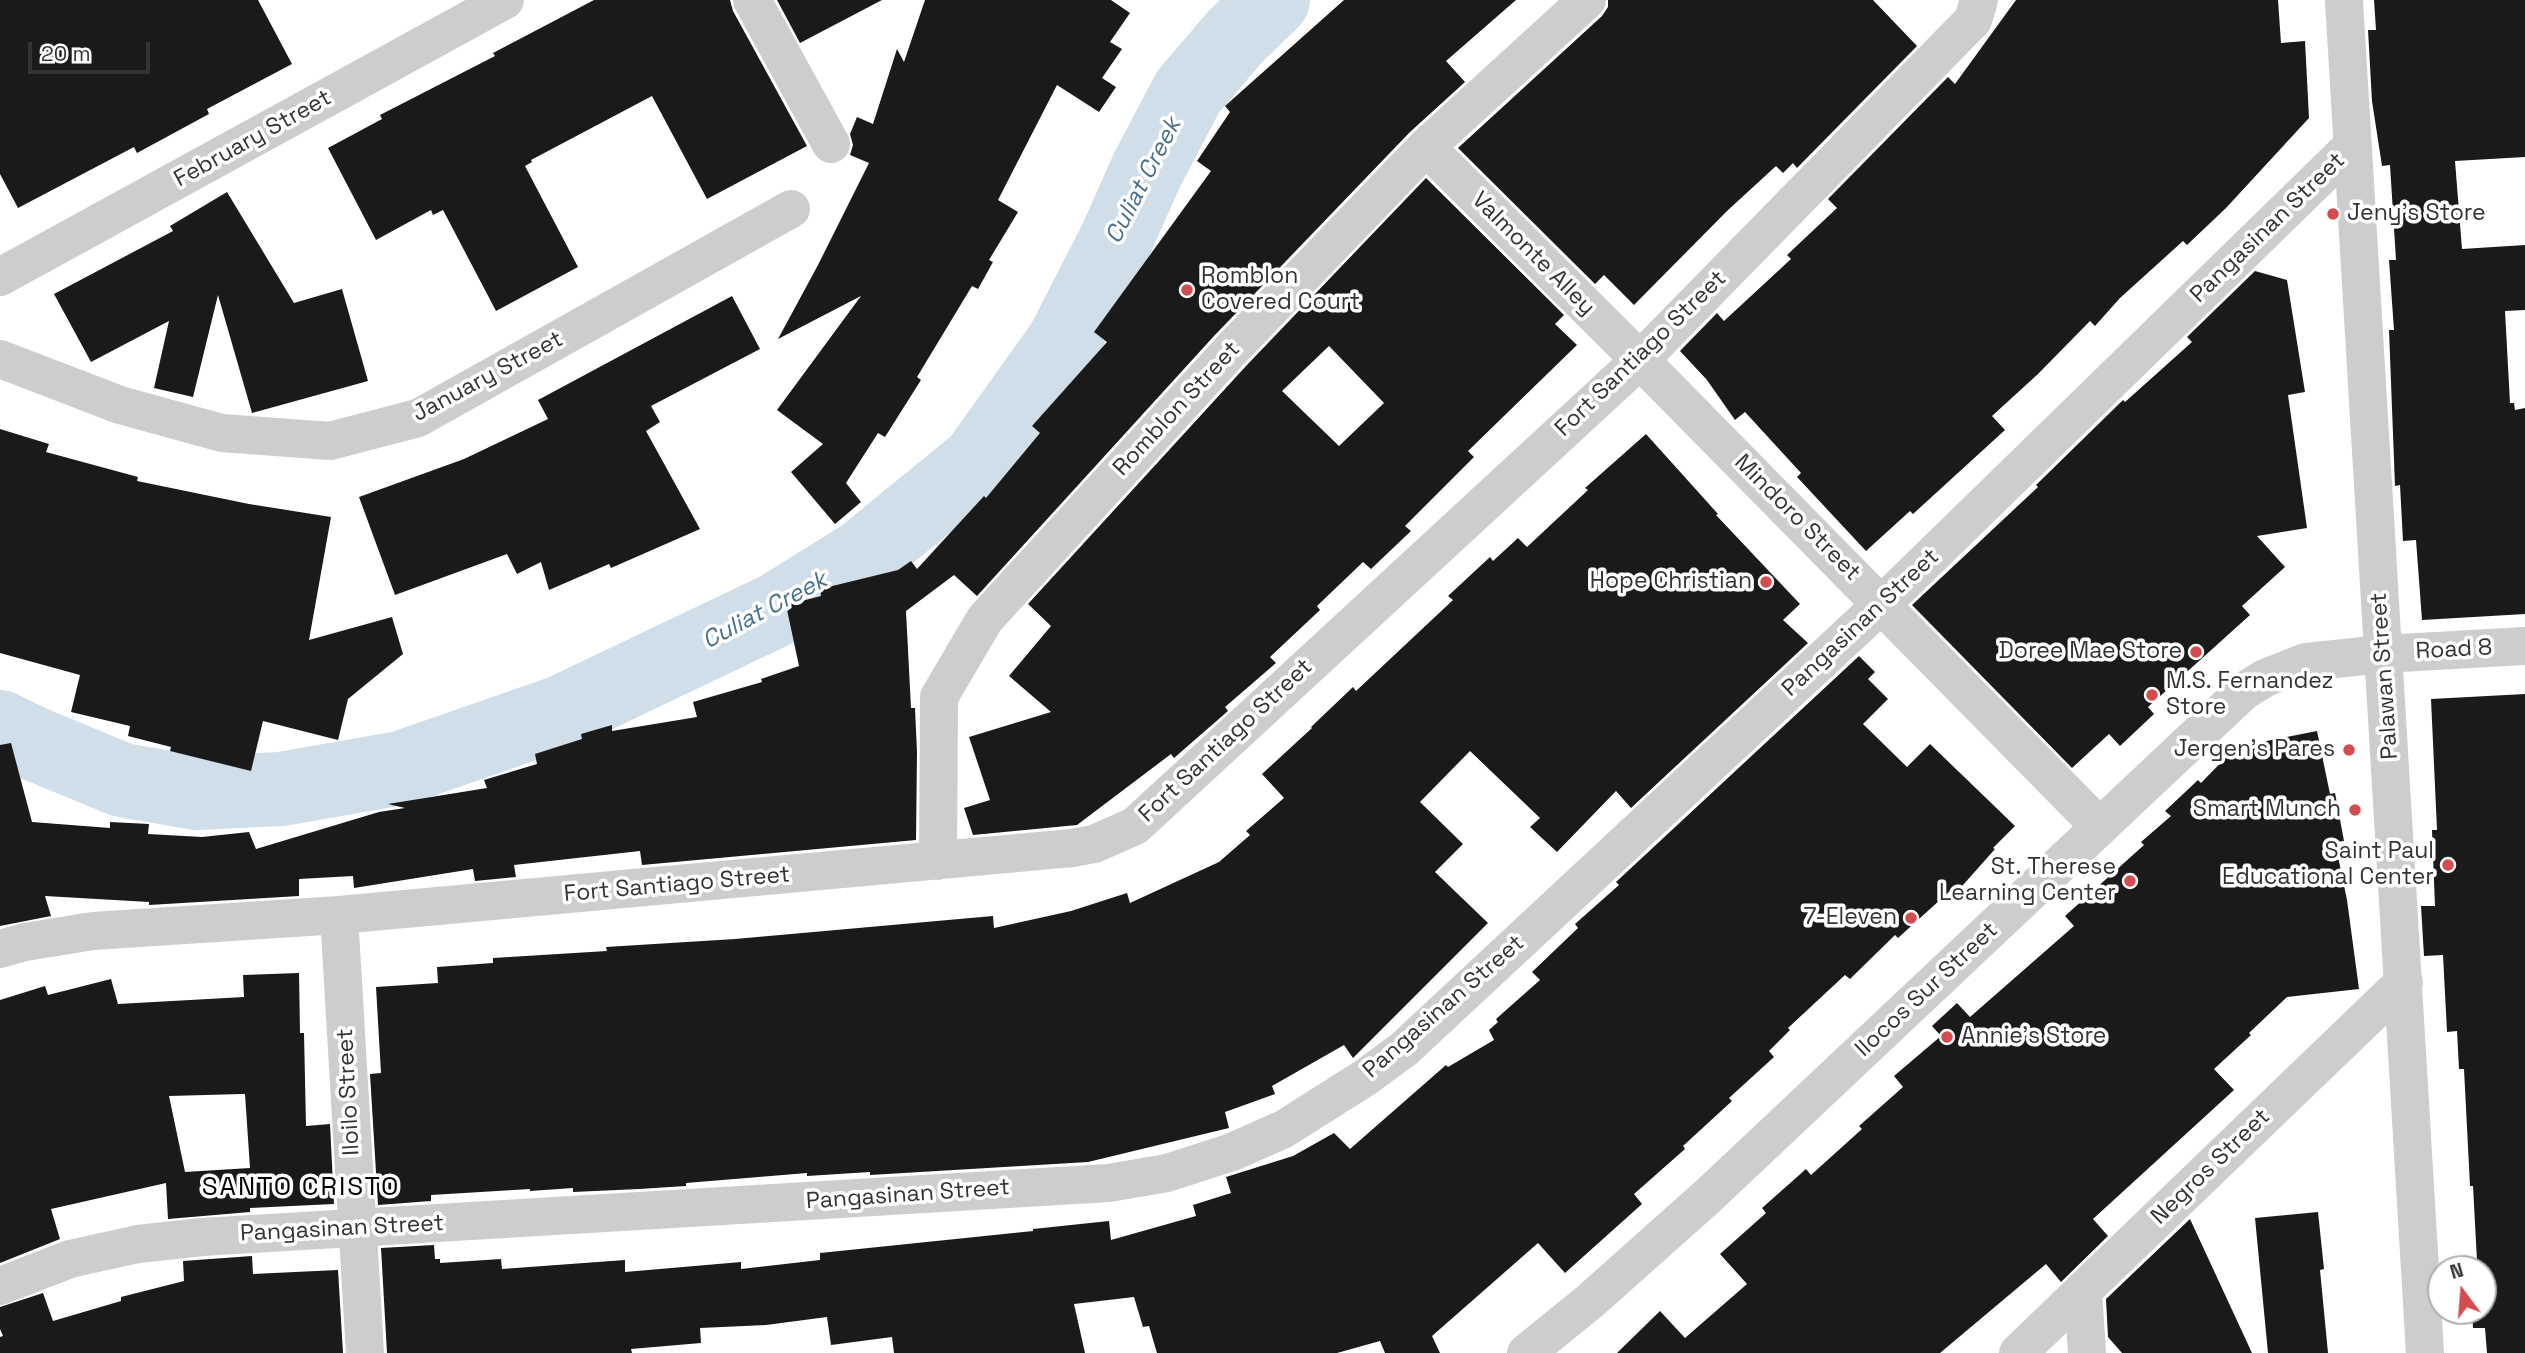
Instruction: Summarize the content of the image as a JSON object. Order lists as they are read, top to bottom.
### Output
{
  "streets": {
    "street": [
      "February Street",
      "Pangasinan Street",
      "Valmonte Alley",
      "Fort Santiago Street",
      "January Street",
      "Romblon Street",
      "Mindoro Street",
      "Road 8",
      "Palawan Street",
      "Ilocos Sur Street",
      "Iloilo Street",
      "Negros Street"
    ]
  },
  "crossings": [
    ["Pangasinan Street", "Mindoro Street"],
    ["Pangasinan Street", "Palawan Street"],
    ["Pangasinan Street", "Iloilo Street"],
    ["Valmonte Alley", "Fort Santiago Street"],
    ["Valmonte Alley", "Romblon Street"],
    ["Valmonte Alley", "Mindoro Street"],
    ["Fort Santiago Street", "Romblon Street"],
    ["Fort Santiago Street", "Mindoro Street"],
    ["Fort Santiago Street", "Iloilo Street"],
    ["Mindoro Street", "Ilocos Sur Street"],
    ["Road 8", "Palawan Street"],
    ["Road 8", "Ilocos Sur Street"],
    ["Palawan Street", "Ilocos Sur Street"],
    ["Palawan Street", "Negros Street"]
  ],
  "districts": ["SANTO CRISTO"],
  "water": ["Culiat Creek"],
  "places": [
    "Jeny's Store",
    "Romblon Covered Court",
    "Hope Christian",
    "Doree Mae Store",
    "M.S. Fernandez Store",
    "Jergen's Pares",
    "Smart Munch",
    "Saint Paul Educational Center",
    "St. Therese Learning Center",
    "7-Eleven",
    "Annie's Store"
  ],
  "scale_bar": "20 m",
  "north": "top"
}
